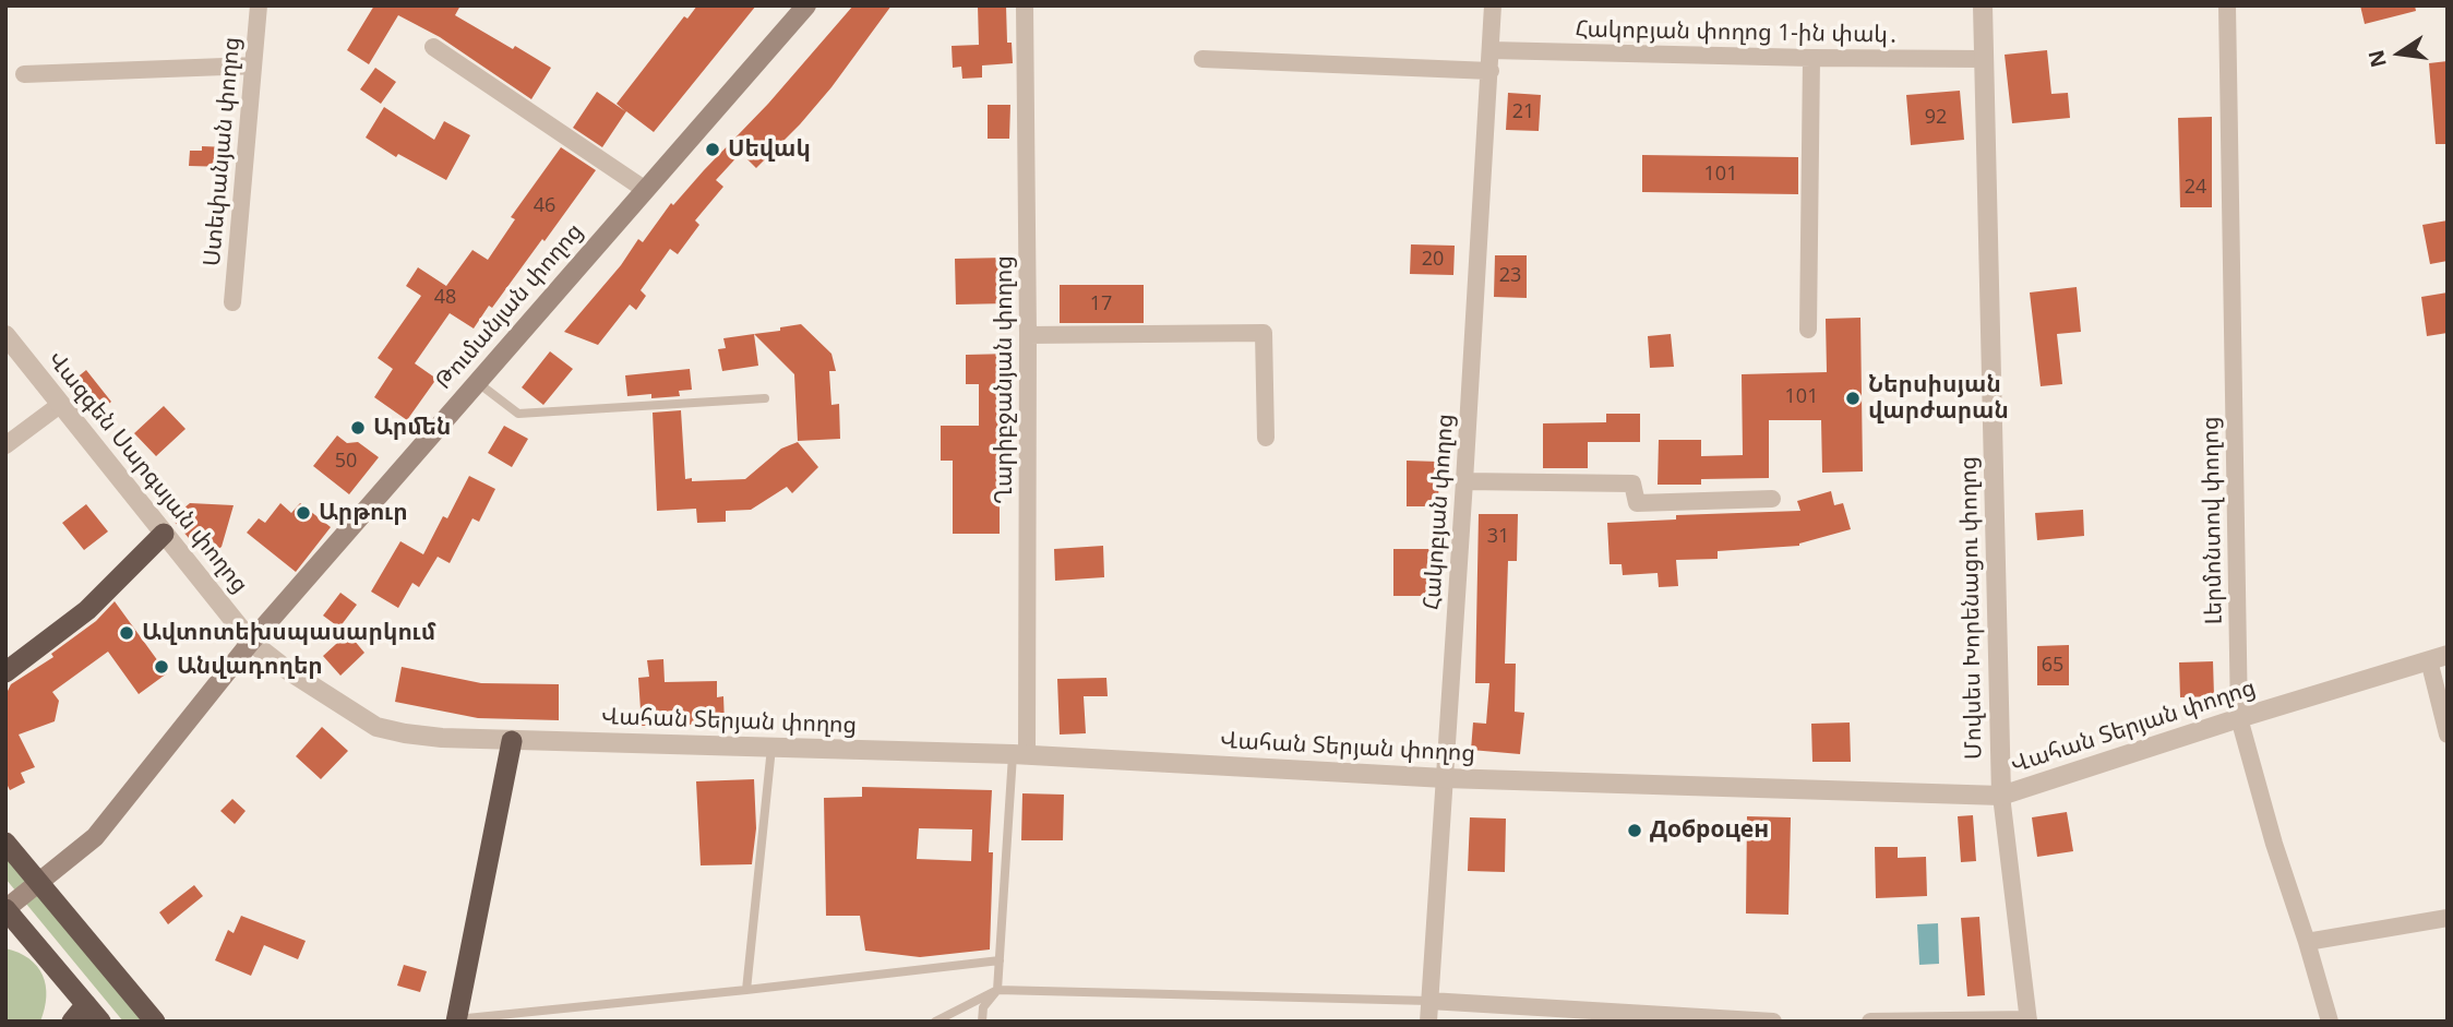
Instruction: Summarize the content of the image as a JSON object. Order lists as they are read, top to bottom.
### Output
{
  "streets": {
    "main road": ["Թումանյան փողոց"],
    "street": [
      "Հակոբյան փողոց 1-ին փակ․",
      "Ստեփանյան փողոց",
      "Ղարիբջանյան փողոց",
      "Վազգեն Սարգսյան փողոց",
      "Հակոբյան փողոց",
      "Լերմոնտով փողոց",
      "Մովսես Խորենացու փողոց",
      "Վահան Տերյան փողոց"
    ]
  },
  "crossings": [
    ["Հակոբյան փողոց 1-ին փակ․", "Հակոբյան փողոց"],
    ["Հակոբյան փողոց 1-ին փակ․", "Մովսես Խորենացու փողոց"],
    ["Թումանյան փողոց", "Վազգեն Սարգսյան փողոց"],
    ["Թումանյան փողոց", "Վահան Տերյան փողոց"],
    ["Ղարիբջանյան փողոց", "Վահան Տերյան փողոց"],
    ["Վազգեն Սարգսյան փողոց", "Վահան Տերյան փողոց"],
    ["Հակոբյան փողոց", "Վահան Տերյան փողոց"],
    ["Լերմոնտով փողոց", "Վահան Տերյան փողոց"],
    ["Մովսես Խորենացու փողոց", "Վահան Տերյան փողոց"]
  ],
  "places": [
    "Սեվակ",
    "Ներսիսյան վարժարան",
    "Արմեն",
    "Արթուր",
    "Ավտոտեխսպասարկում",
    "Անվադողեր",
    "Доброцен"
  ],
  "house_numbers": [
    "21",
    "92",
    "101",
    "24",
    "46",
    "20",
    "23",
    "48",
    "17",
    "101",
    "50",
    "31",
    "65"
  ],
  "north": "left"
}
